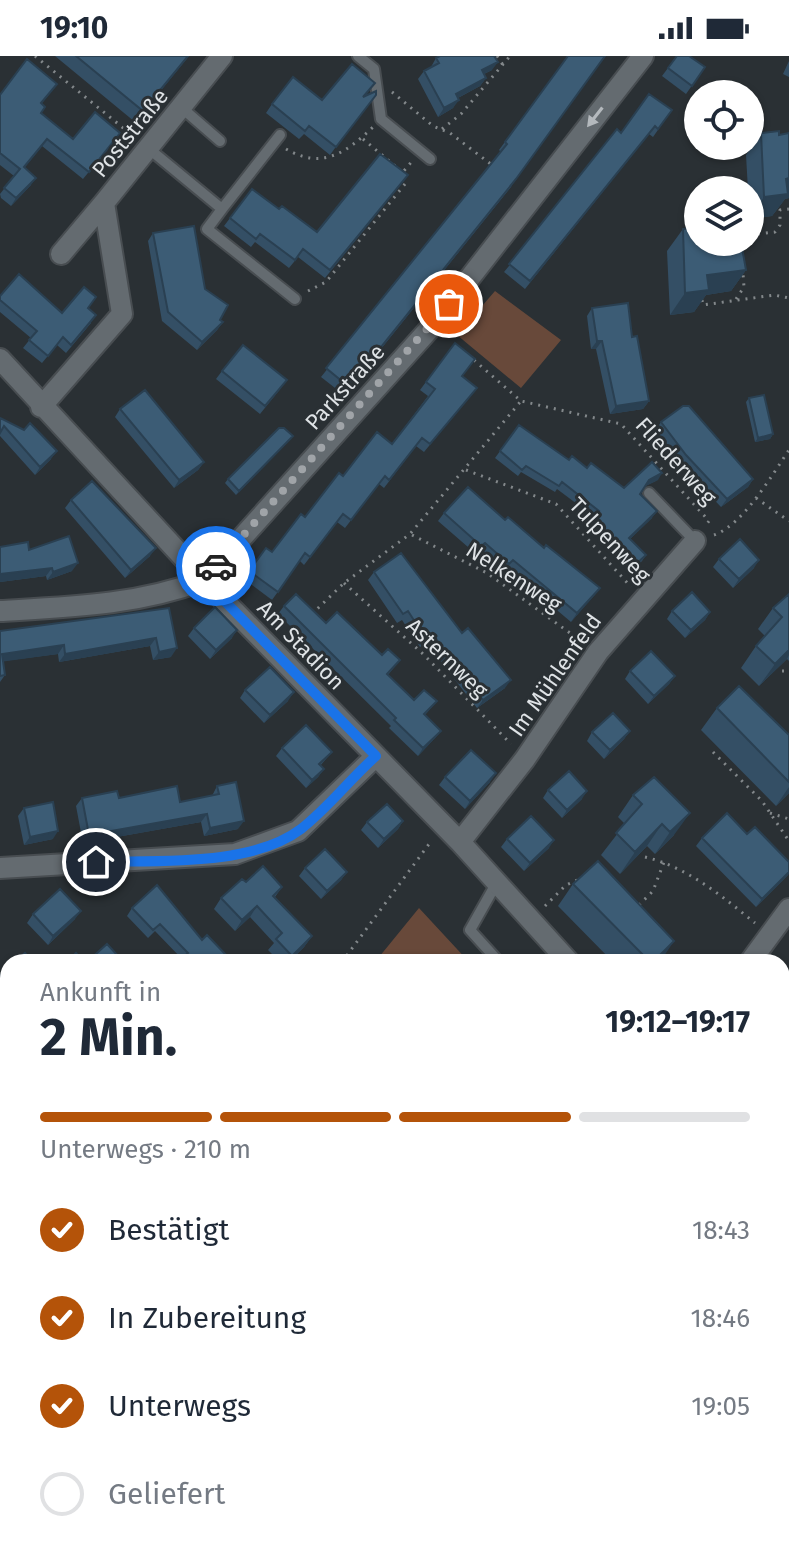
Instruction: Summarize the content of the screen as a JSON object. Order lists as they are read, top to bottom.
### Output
{
  "streets": {
    "street": [
      "Poststraße",
      "Parkstraße",
      "Am Stadion",
      "Im Mühlenfeld"
    ],
    "path": [
      "Fliederweg",
      "Tulpenweg",
      "Nelkenweg",
      "Asternweg"
    ]
  },
  "crossings": [
    ["Poststraße", "Am Stadion"],
    ["Parkstraße", "Am Stadion"],
    ["Fliederweg", "Im Mühlenfeld"],
    ["Tulpenweg", "Im Mühlenfeld"],
    ["Nelkenweg", "Im Mühlenfeld"],
    ["Am Stadion", "Im Mühlenfeld"],
    ["Asternweg", "Im Mühlenfeld"]
  ],
  "one_way": ["Parkstraße"],
  "page": {
    "status": "19:10",
    "heading": ["2 Min.", "Ankunft in", "19:12–19:17"],
    "bar": "Unterwegs · 210 m",
    "list": [
      ["Bestätigt", "18:43"],
      ["In Zubereitung", "18:46"],
      ["Unterwegs", "19:05"],
      "Geliefert"
    ]
  }
}
